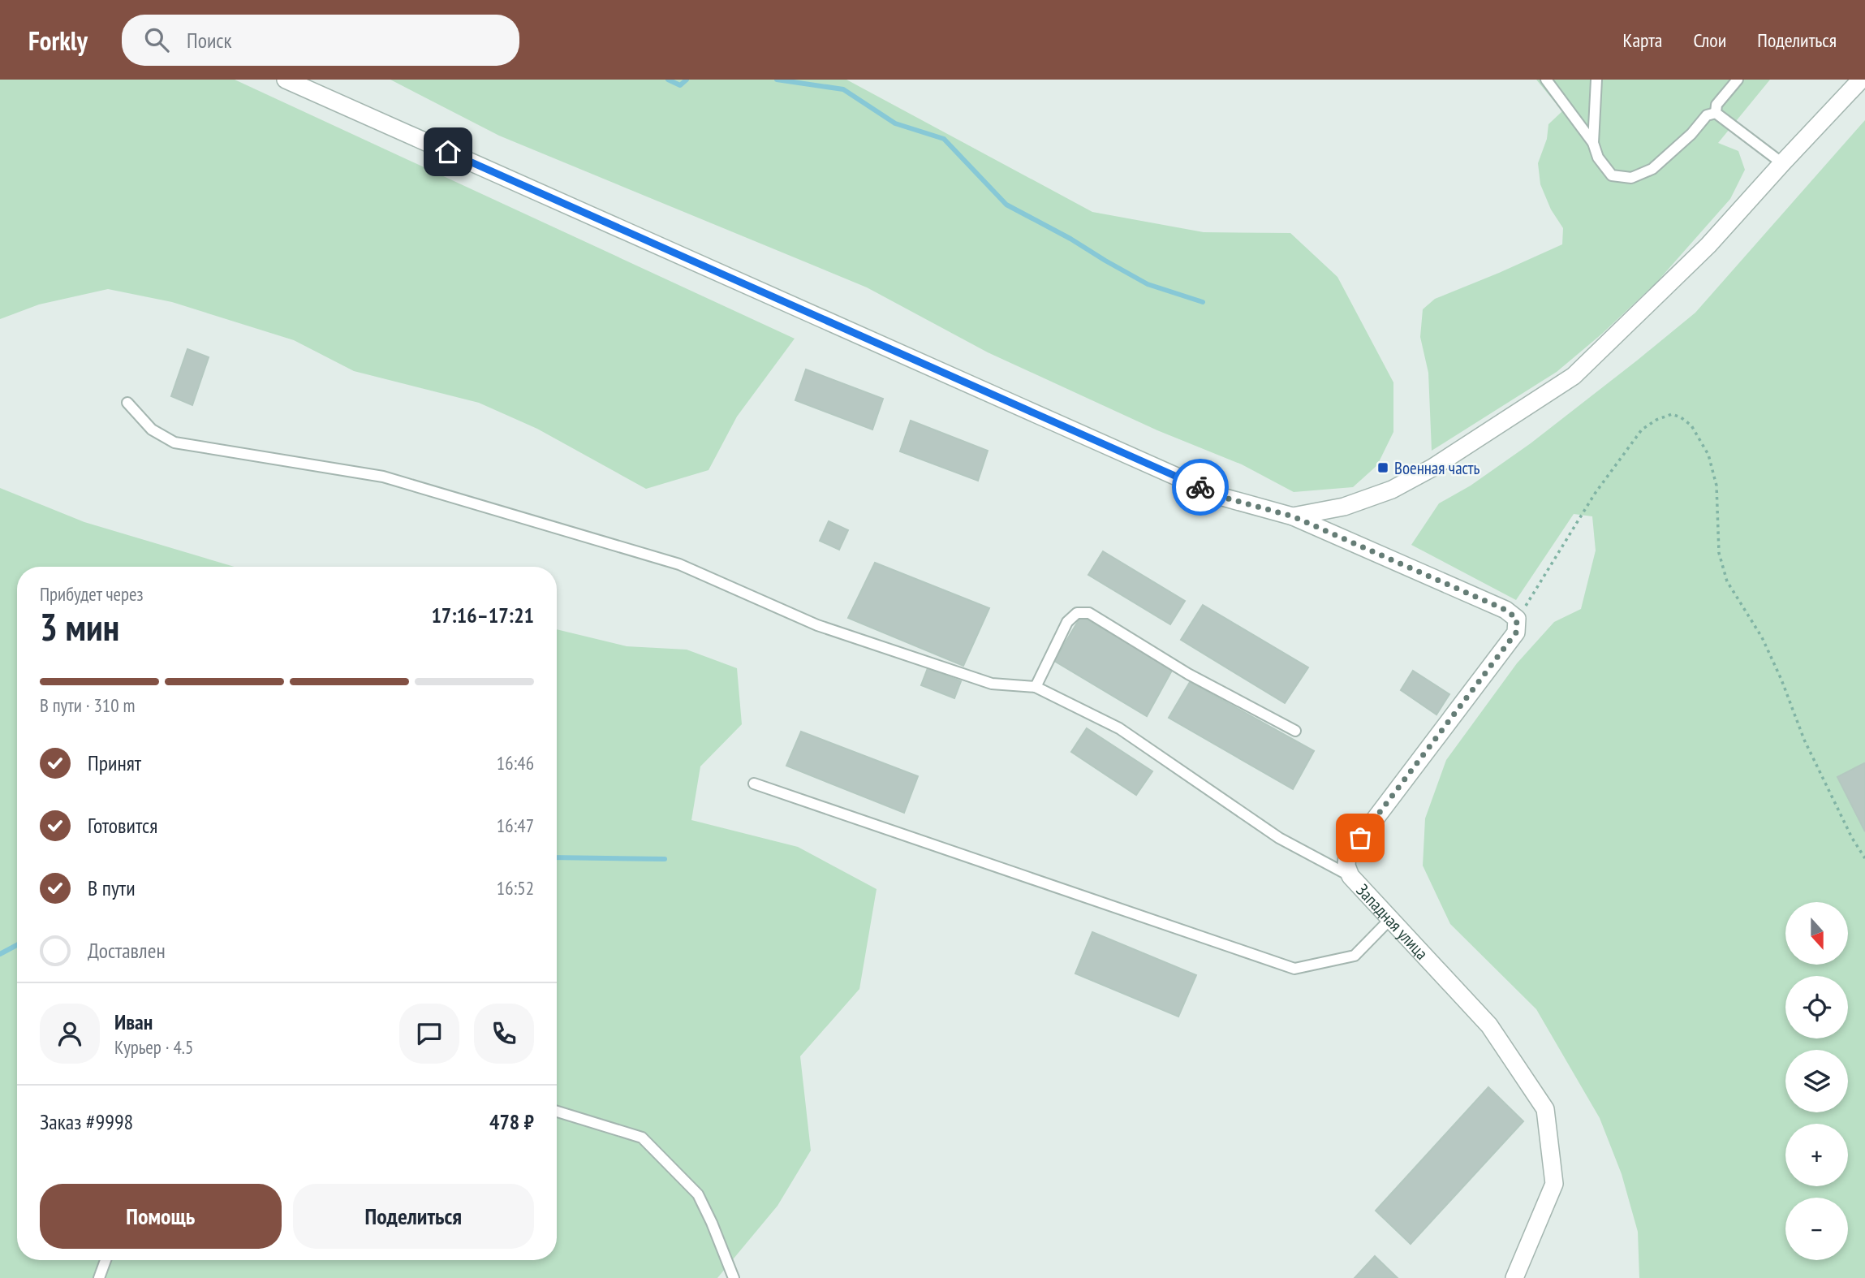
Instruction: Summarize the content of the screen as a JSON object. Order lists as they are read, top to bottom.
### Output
{
  "streets": {
    "street": ["Западная улица"]
  },
  "places": {
    "transit": ["Военная часть"]
  },
  "north": "bottom",
  "page": {
    "header": "Forkly",
    "search": "Поиск",
    "nav": ["Карта", "Слои", "Поделиться"],
    "heading": ["3 мин", "Прибудет через", "17:16–17:21"],
    "panel": [
      "Иван",
      "Курьер · 4.5",
      "Заказ #9998",
      "478 ₽"
    ],
    "bar": "В пути · 310 m",
    "list": [
      ["Принят", "16:46"],
      ["Готовится", "16:47"],
      ["В пути", "16:52"],
      "Доставлен"
    ],
    "map_buttons": ["+", "−"],
    "buttons": ["Помощь", "Поделиться"]
  }
}
